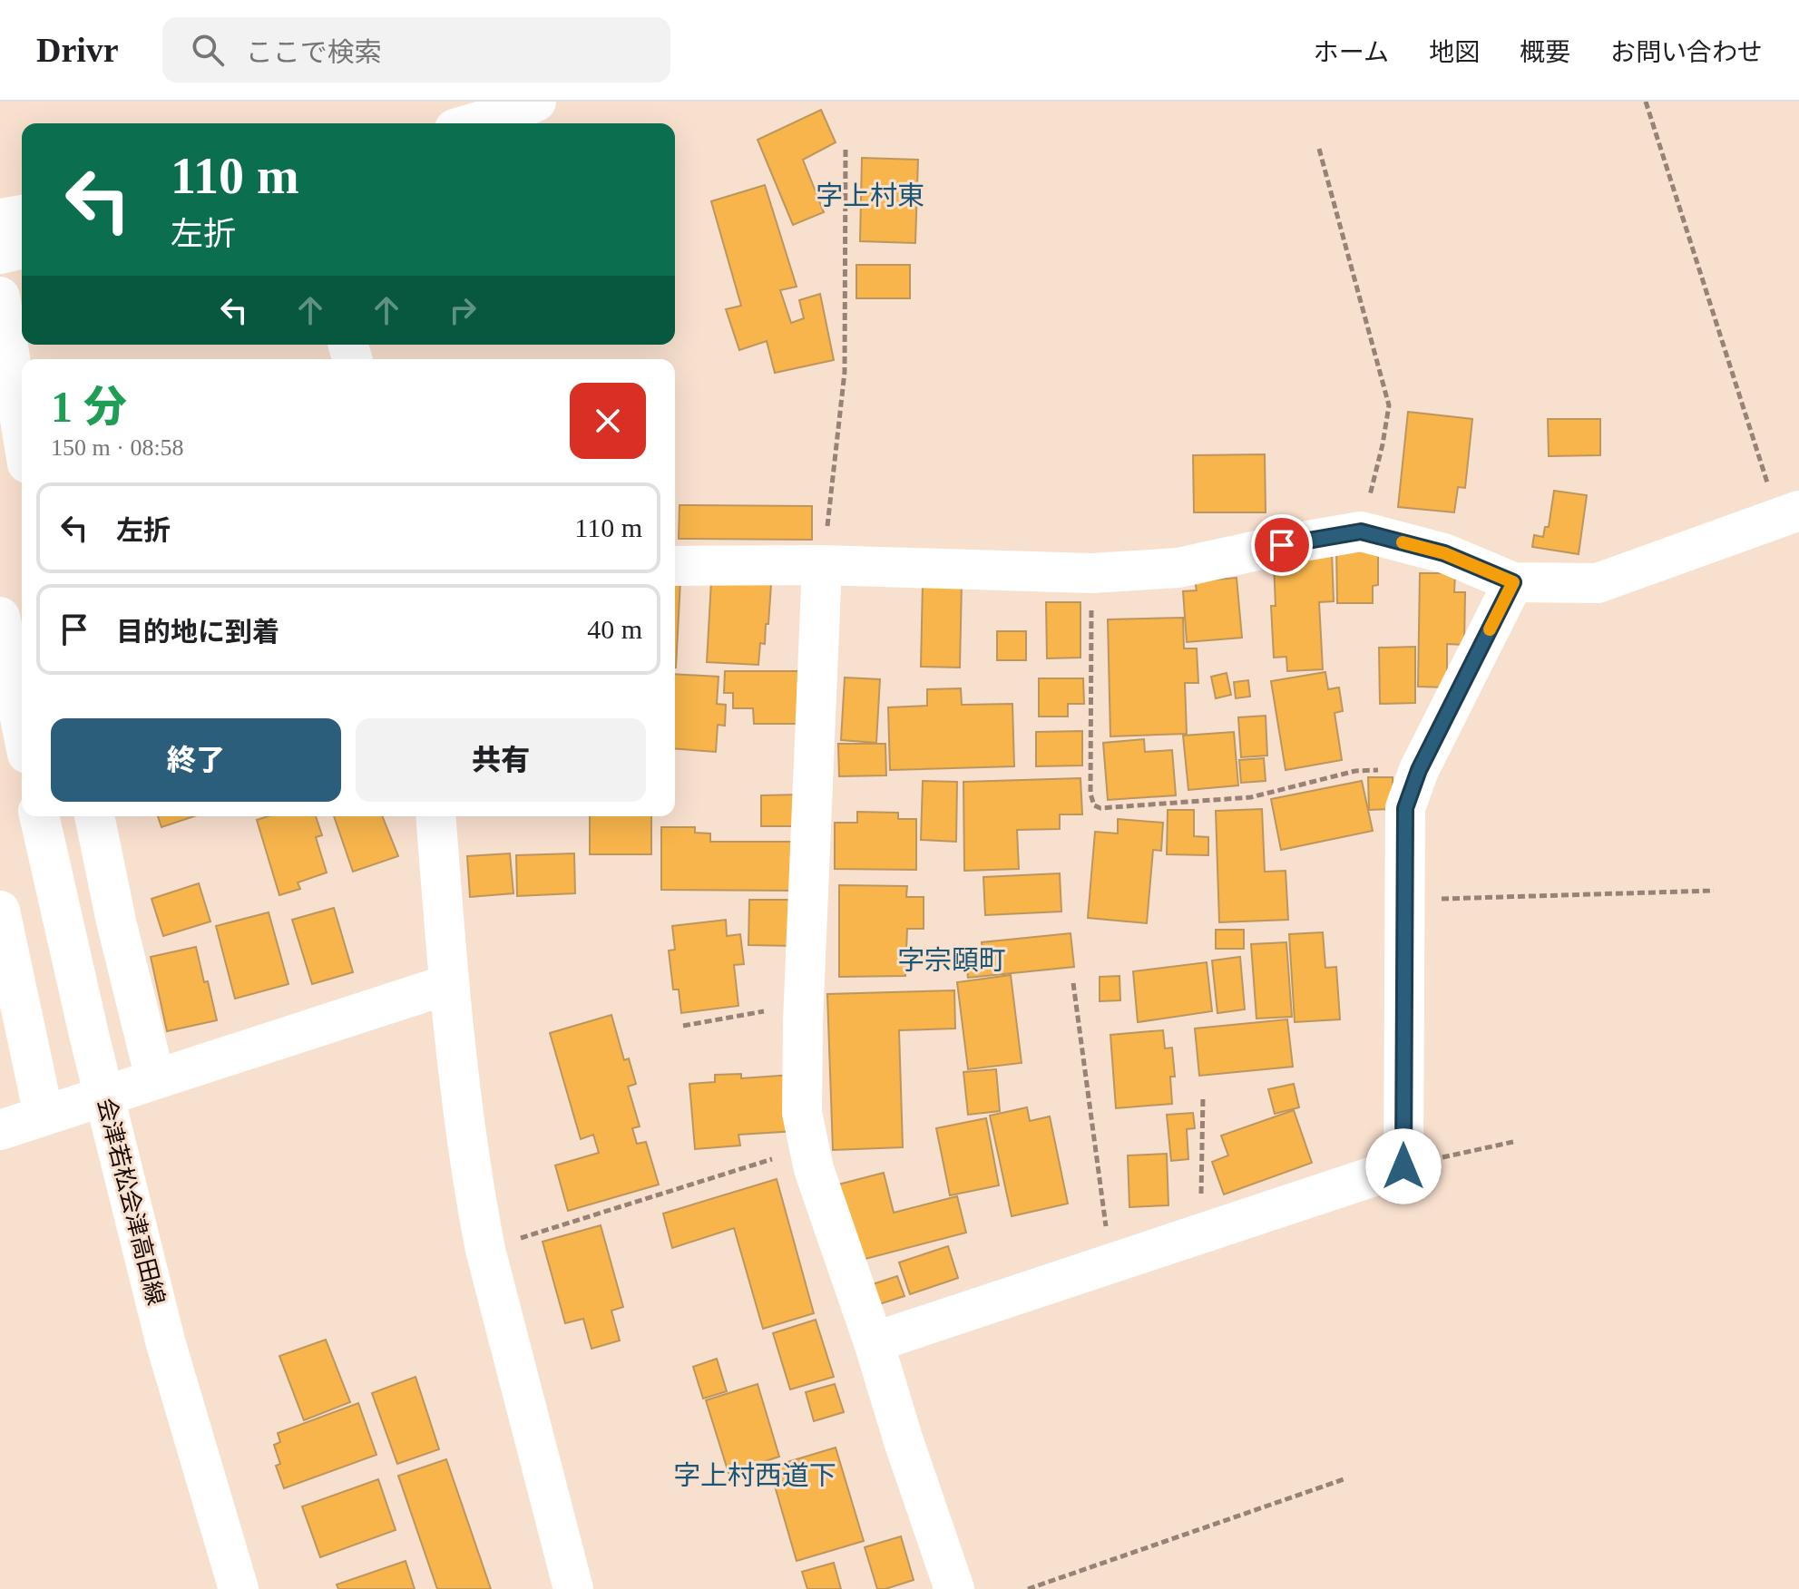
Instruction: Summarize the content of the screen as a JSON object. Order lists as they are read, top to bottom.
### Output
{
  "streets": {
    "street": ["会津若松会津高田線"]
  },
  "districts": ["字上村東", "字宗頤町", "字上村西道下"],
  "page": {
    "header": "Drivr",
    "search": "ここで検索",
    "nav": [
      "ホーム",
      "地図",
      "概要",
      "お問い合わせ"
    ],
    "turn": ["110 m", "左折"],
    "heading": ["1 分", "150 m · 08:58"],
    "list": [
      {
        "name": "左折",
        "value": "110 m"
      },
      {
        "name": "目的地に到着",
        "value": "40 m"
      }
    ],
    "buttons": ["終了", "共有"]
  }
}
